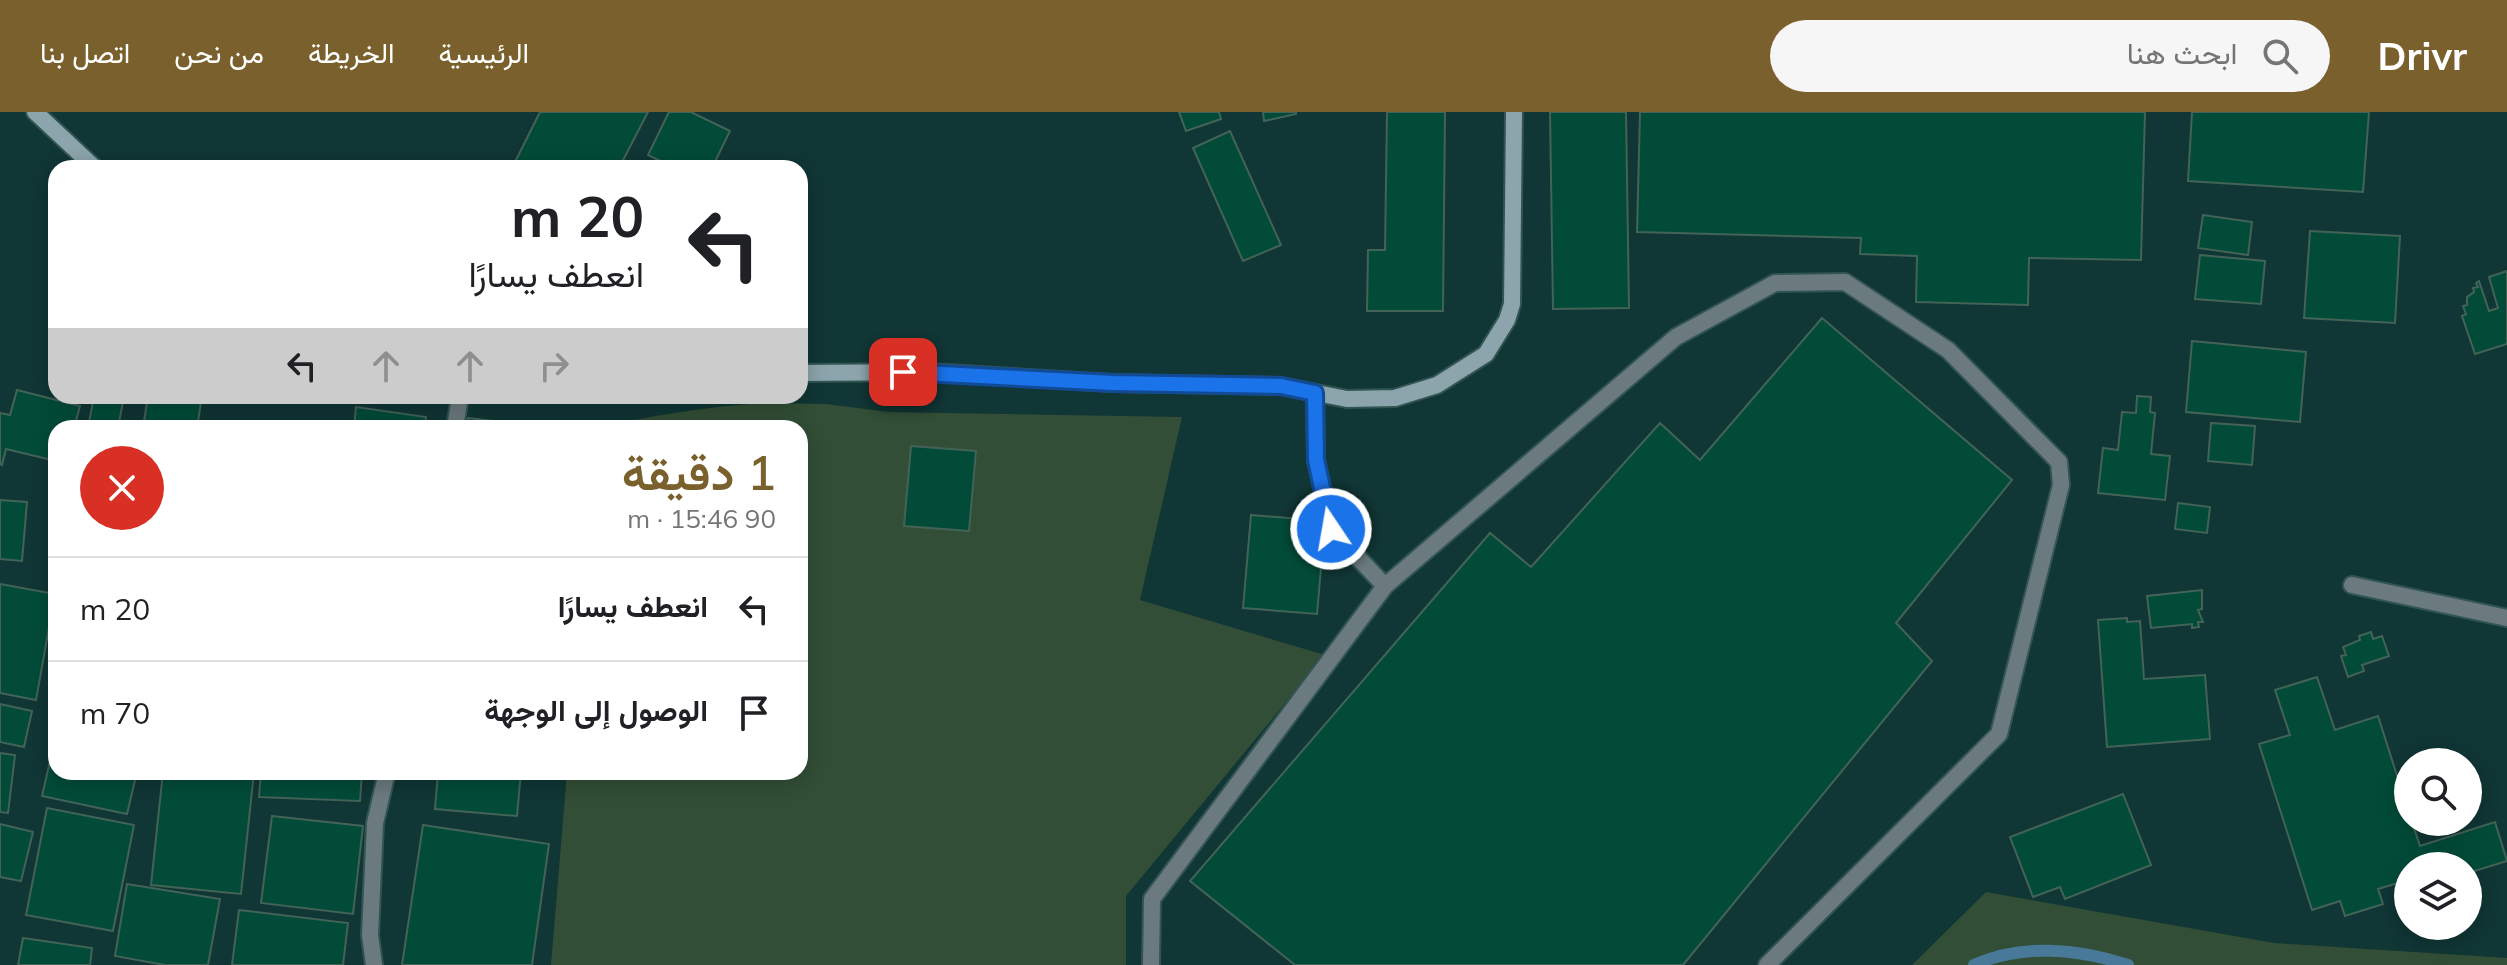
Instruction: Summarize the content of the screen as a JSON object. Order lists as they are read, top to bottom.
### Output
{
  "page": {
    "header": "Drivr",
    "search": "ابحث هنا",
    "nav": [
      "الرئيسية",
      "الخريطة",
      "من نحن",
      "اتصل بنا"
    ],
    "turn": ["20 m", "انعطف يسارًا"],
    "heading": ["1 دقيقة", "90 m · 15:46"],
    "list": [
      {
        "name": "انعطف يسارًا",
        "value": "20 m"
      },
      {
        "name": "الوصول إلى الوجهة",
        "value": "70 m"
      }
    ]
  }
}
